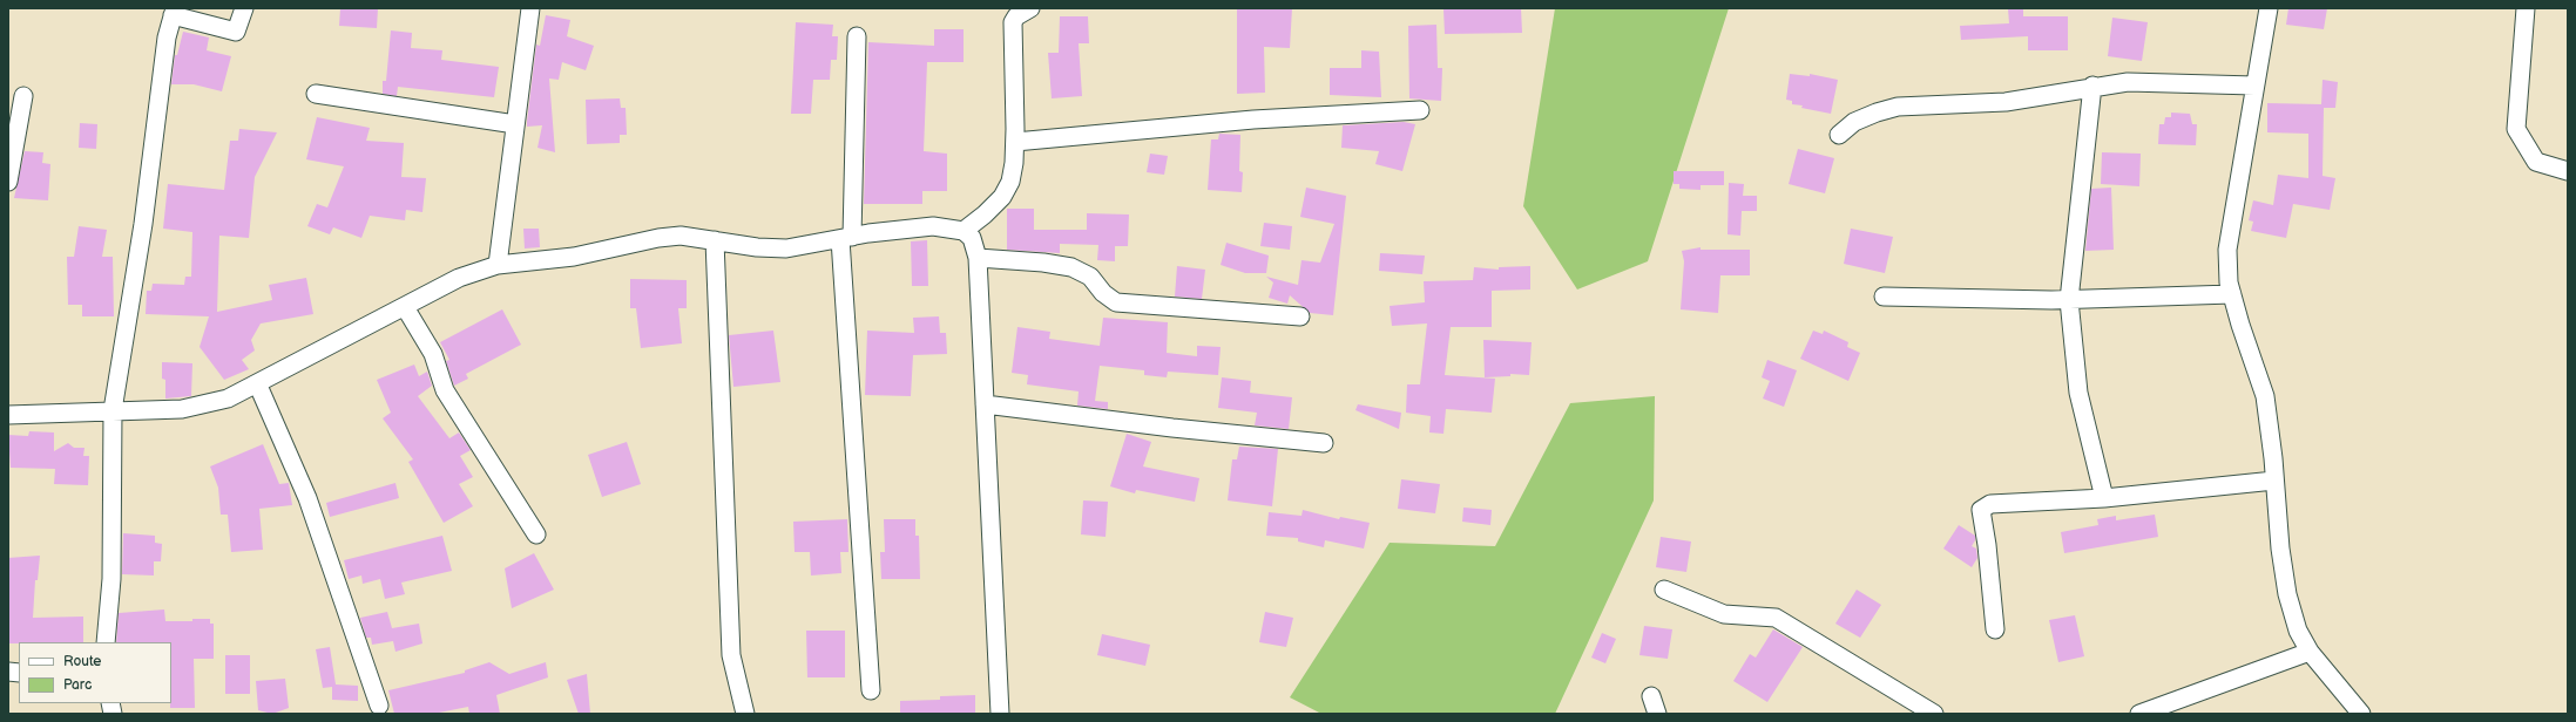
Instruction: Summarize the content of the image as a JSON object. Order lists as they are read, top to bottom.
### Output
{
  "legend": ["Route", "Parc"]
}
